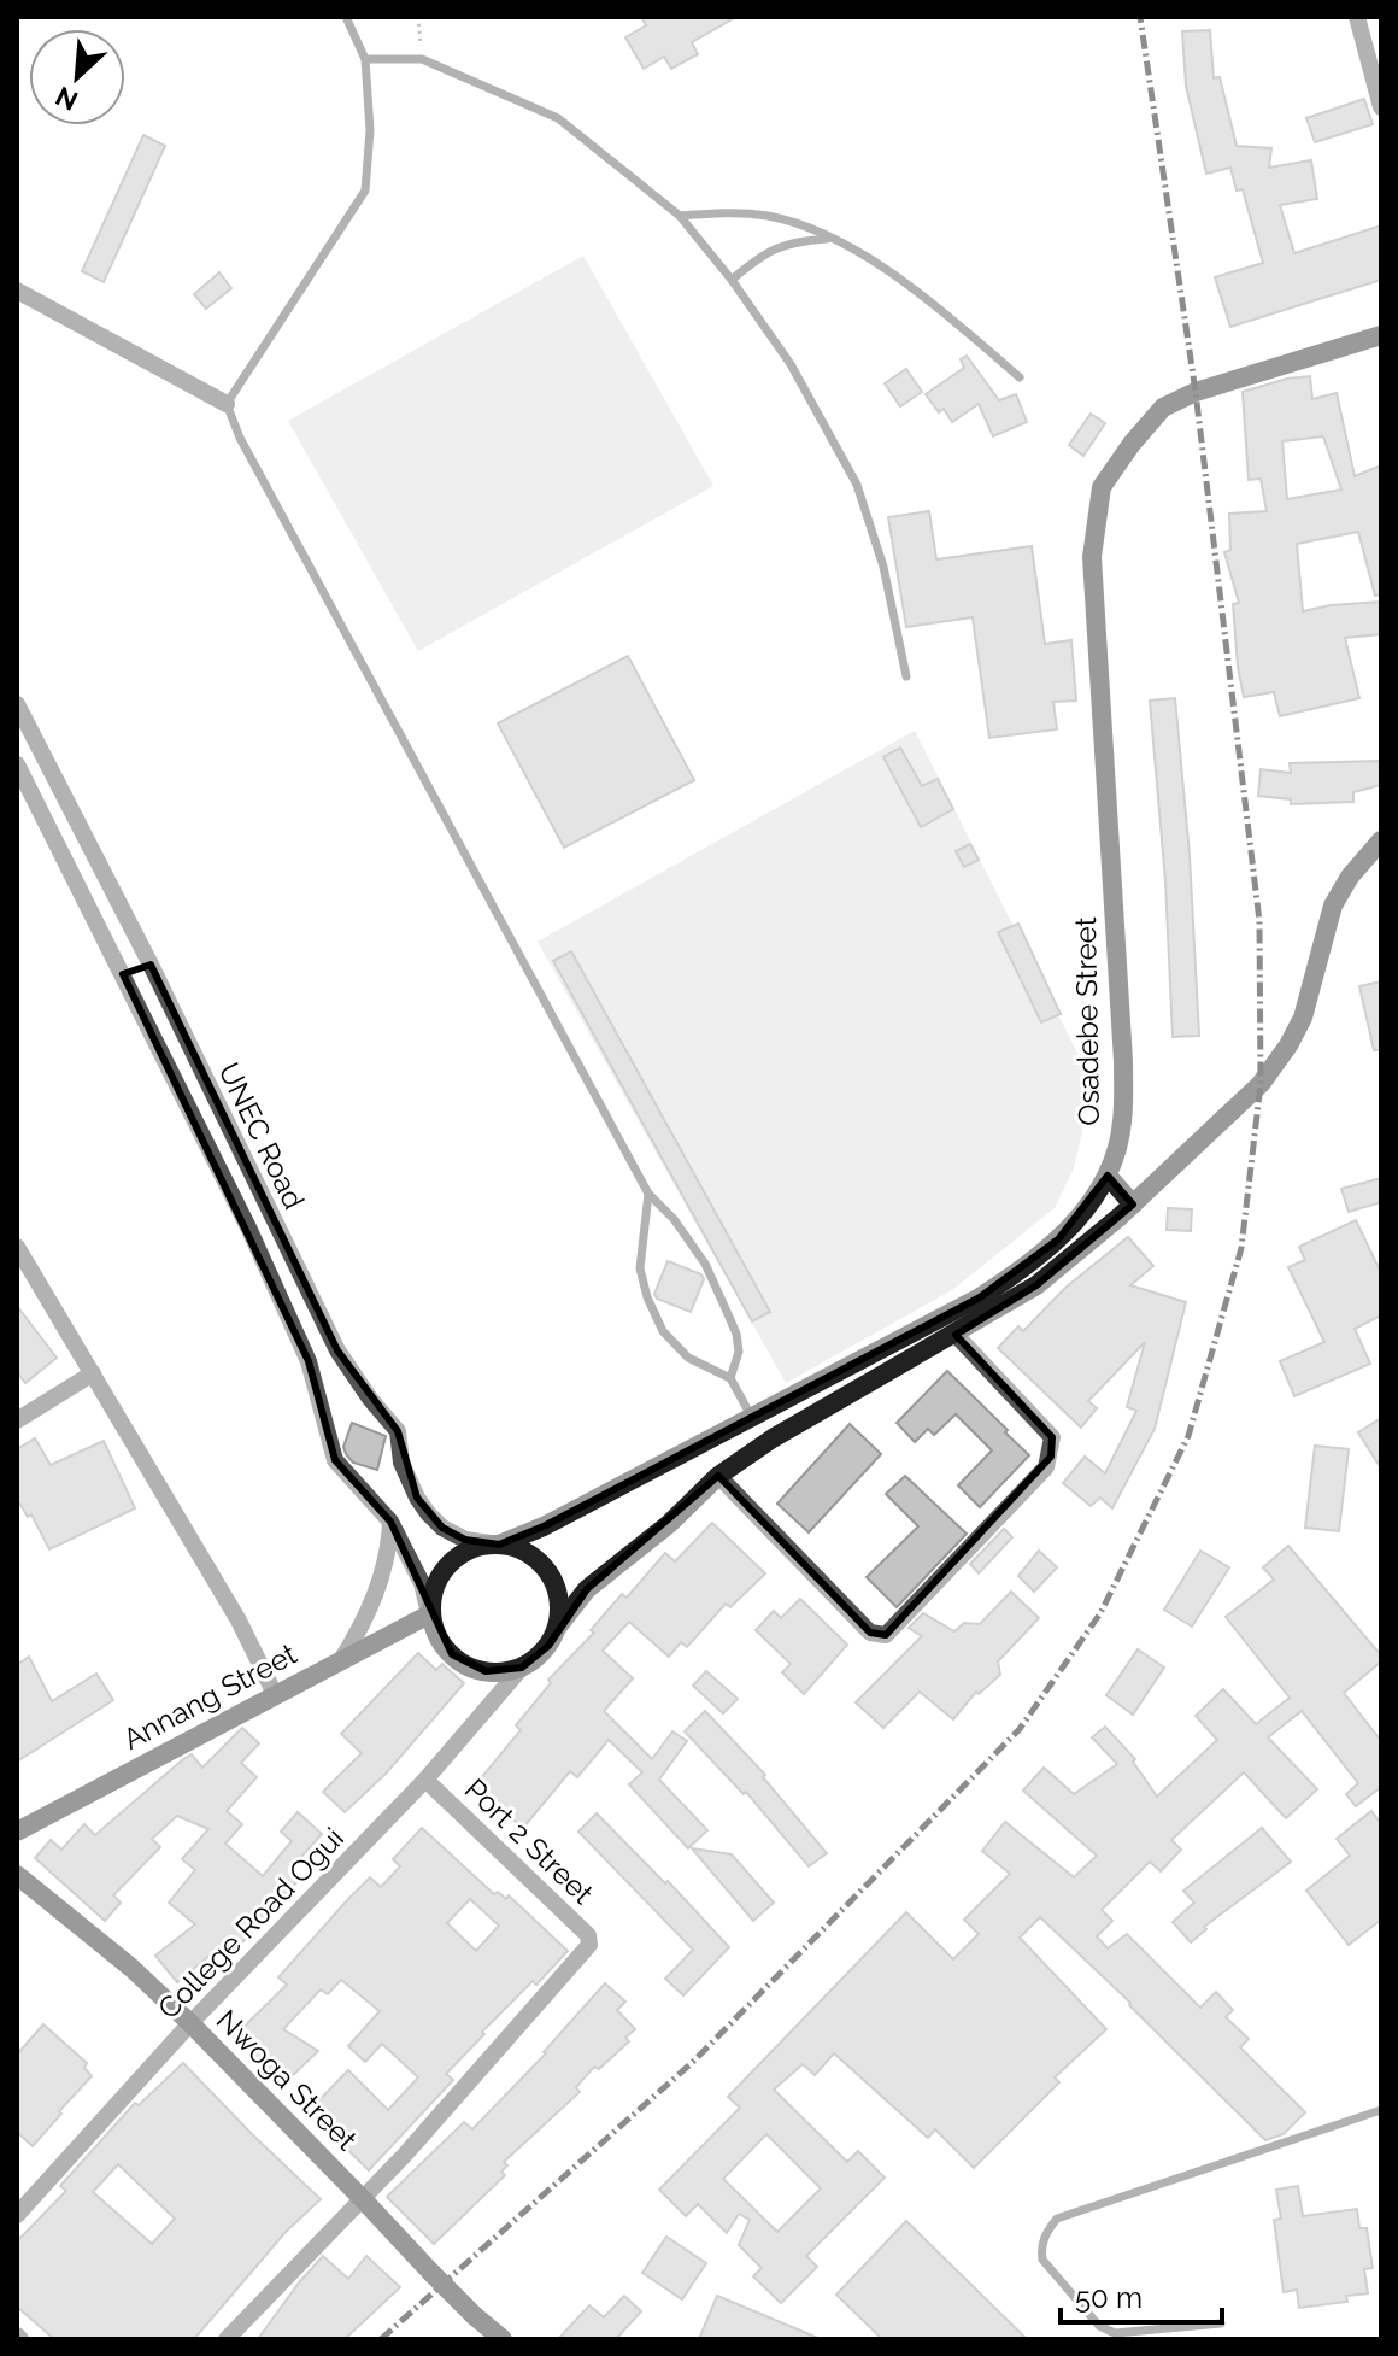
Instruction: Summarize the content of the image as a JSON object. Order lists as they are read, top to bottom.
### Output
{
  "streets": {
    "main road": ["Osadebe Street", "Annang Street", "Nwoga Street"],
    "street": ["UNEC Road", "Port 2 Street", "College Road Ogui"]
  },
  "crossings": [
    ["Osadebe Street", "UNEC Road"],
    ["Osadebe Street", "Annang Street"],
    ["Osadebe Street", "College Road Ogui"],
    ["UNEC Road", "Annang Street"],
    ["UNEC Road", "College Road Ogui"],
    ["Annang Street", "College Road Ogui"],
    ["Port 2 Street", "College Road Ogui"],
    ["Port 2 Street", "Nwoga Street"],
    ["College Road Ogui", "Nwoga Street"]
  ],
  "scale_bar": "50 m",
  "north": "bottom left"
}
